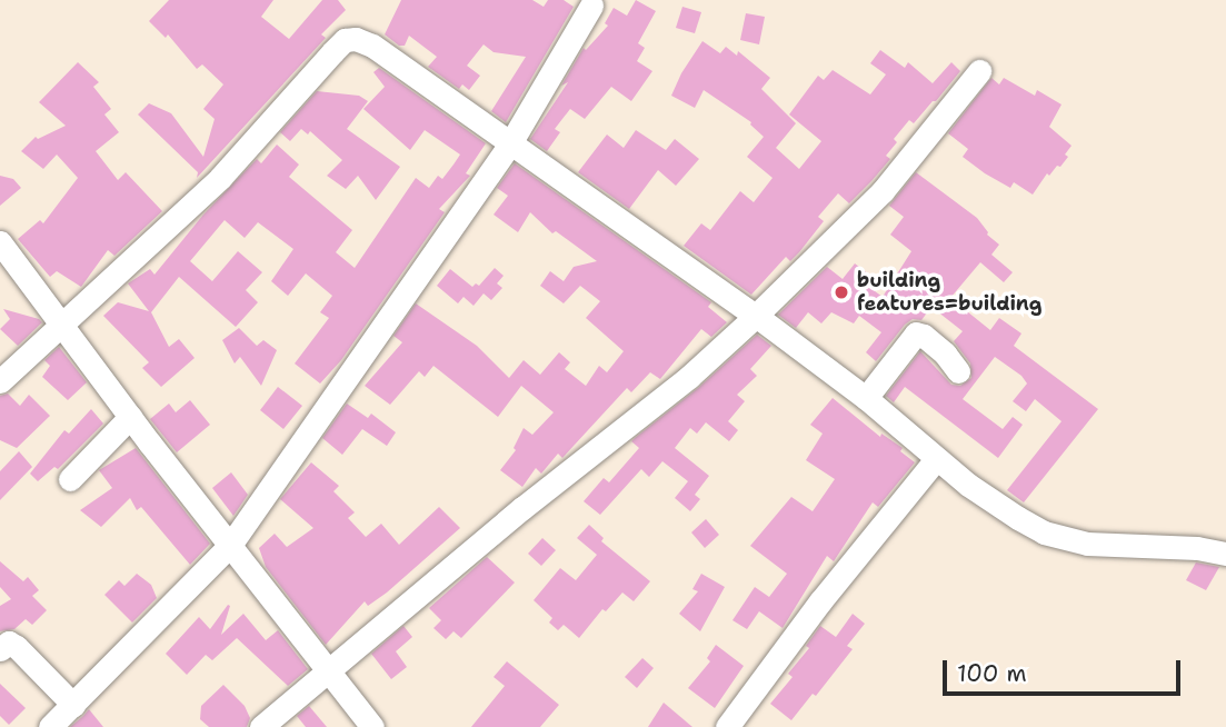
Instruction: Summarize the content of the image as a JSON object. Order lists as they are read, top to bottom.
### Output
{
  "places": ["building features=building"],
  "scale_bar": "100 m"
}
